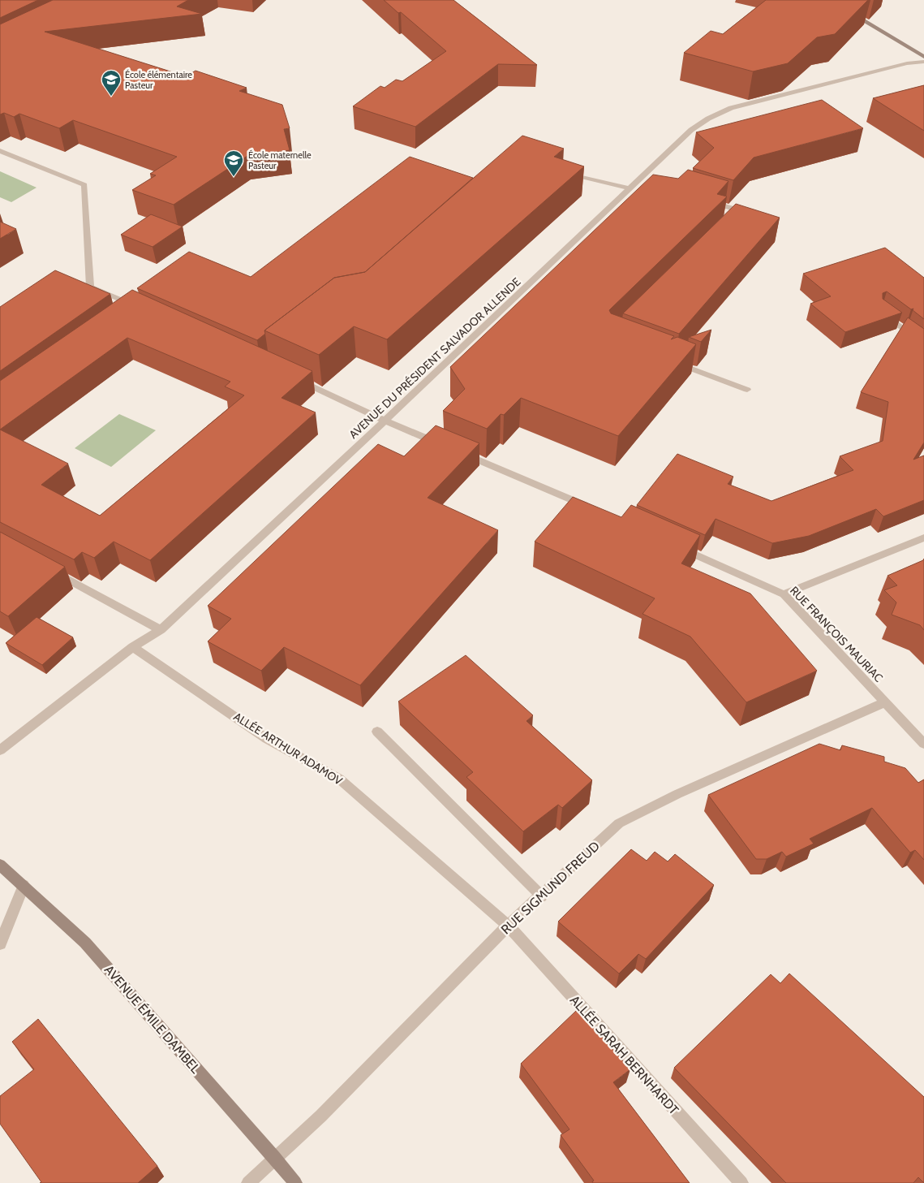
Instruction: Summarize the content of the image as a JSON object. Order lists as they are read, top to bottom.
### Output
{
  "streets": {
    "street": [
      "AVENUE DU PRÉSIDENT SALVADOR ALLENDE",
      "RUE FRANÇOIS MAURIAC",
      "ALLÉE ARTHUR ADAMOV",
      "RUE SIGMUND FREUD",
      "AVENUE ÉMILE DAMBEL",
      "ALLÉE SARAH BERNHARDT"
    ]
  },
  "crossings": [
    ["AVENUE DU PRÉSIDENT SALVADOR ALLENDE", "ALLÉE ARTHUR ADAMOV"],
    ["RUE FRANÇOIS MAURIAC", "RUE SIGMUND FREUD"],
    ["ALLÉE ARTHUR ADAMOV", "RUE SIGMUND FREUD"],
    ["ALLÉE ARTHUR ADAMOV", "ALLÉE SARAH BERNHARDT"],
    ["RUE SIGMUND FREUD", "AVENUE ÉMILE DAMBEL"],
    ["RUE SIGMUND FREUD", "ALLÉE SARAH BERNHARDT"]
  ],
  "places": {
    "school or university": ["École élémentaire Pasteur", "École maternelle Pasteur"]
  }
}
